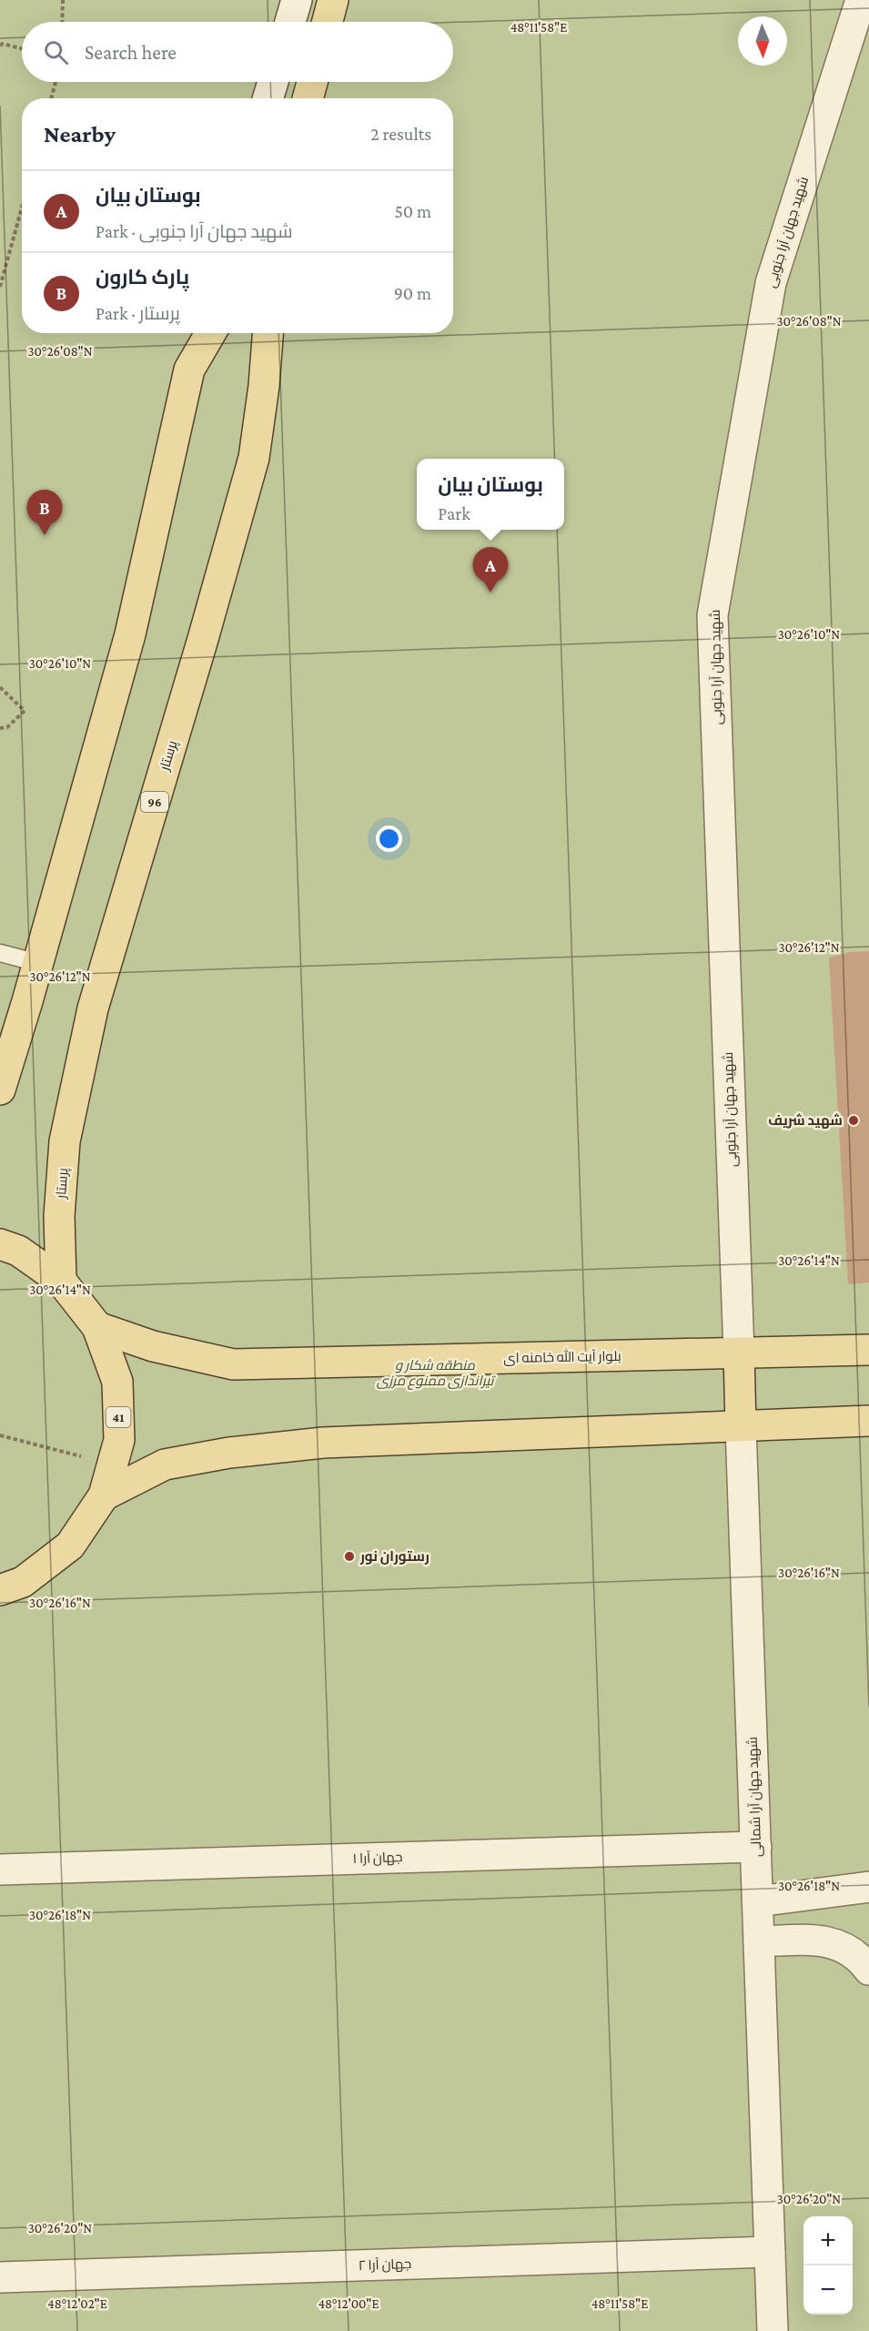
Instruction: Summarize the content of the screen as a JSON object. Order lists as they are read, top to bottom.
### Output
{
  "streets": {
    "main road": [
      "پرستار",
      "96",
      "بلوار آیت الله خامنه ای",
      "41"
    ],
    "street": [
      "شهید جهان آرا جنوبی",
      "شهید جهان آرا شمالی",
      "جهان آرا ۱",
      "جهان آرا ۲"
    ]
  },
  "crossings": [
    ["شهید جهان آرا جنوبی", "بلوار آیت الله خامنه ای"],
    ["پرستار", "41"],
    ["بلوار آیت الله خامنه ای", "41"],
    ["شهید جهان آرا شمالی", "جهان آرا ۱"],
    ["شهید جهان آرا شمالی", "جهان آرا ۲"]
  ],
  "parks": ["منطقه شکار و تیراندازی ممنوع مرزی"],
  "places": ["شهید شریف", "رستوران نور"],
  "north": "bottom",
  "page": {
    "search": "Search here",
    "heading": ["Nearby", "2 results"],
    "list": [
      {
        "mark": "A",
        "name": "بوستان بیان",
        "note": "Park · شهید جهان آرا جنوبی",
        "value": "50 m"
      },
      {
        "mark": "B",
        "name": "پارک کارون",
        "note": "Park · پرستار",
        "value": "90 m"
      }
    ],
    "popup": ["بوستان بیان", "Park"],
    "pins": ["B", "A"],
    "map_buttons": ["+", "−"]
  },
  "coordinates": [
    "48°11'58\"E",
    "30°26'08\"N",
    "30°26'10\"N",
    "30°26'12\"N",
    "30°26'14\"N",
    "30°26'16\"N",
    "30°26'18\"N",
    "30°26'20\"N",
    "48°12'02\"E",
    "48°12'00\"E"
  ]
}
